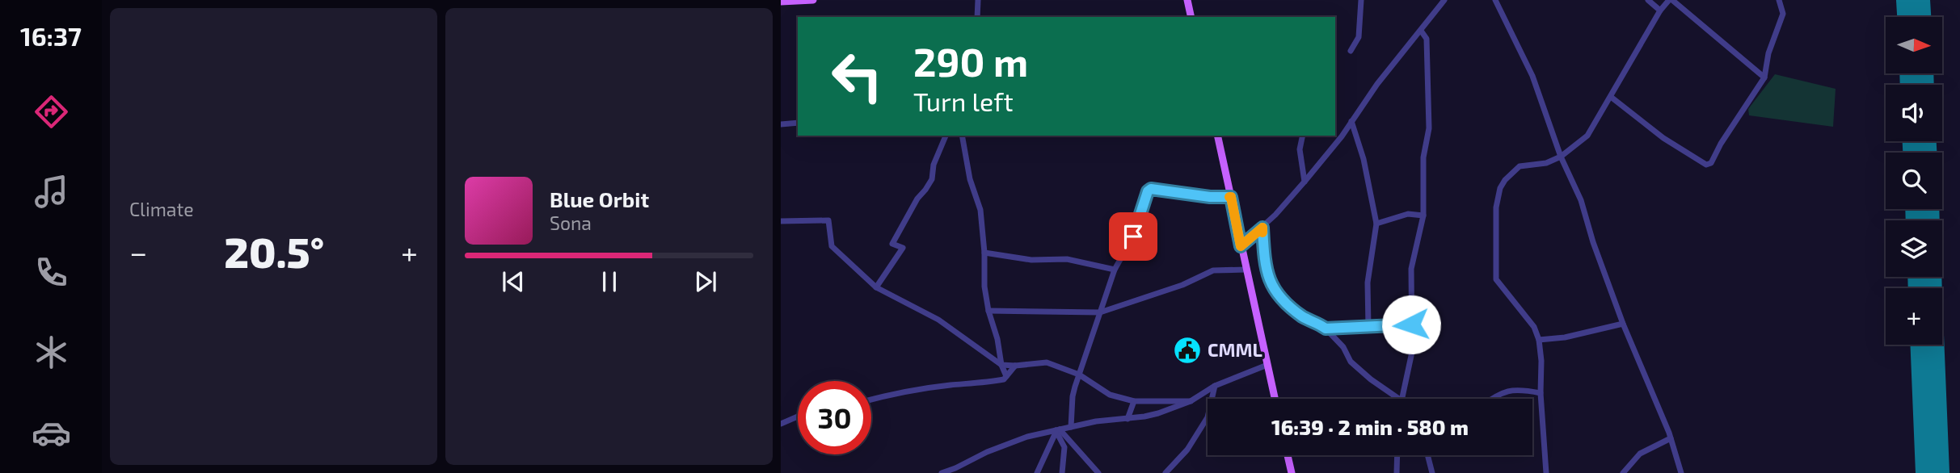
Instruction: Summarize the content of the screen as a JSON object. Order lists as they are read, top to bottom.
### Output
{
  "places": {
    "public building": ["CMML"]
  },
  "north": "right",
  "page": {
    "tabs": "16:37",
    "tile": "Climate",
    "map_buttons": "+",
    "turn": ["290 m", "Turn left"],
    "song": ["Blue Orbit", "Sona"],
    "heat": ["−", "20.5°", "+"],
    "limit": "30",
    "trip": "16:39 · 2 min · 580 m"
  }
}
